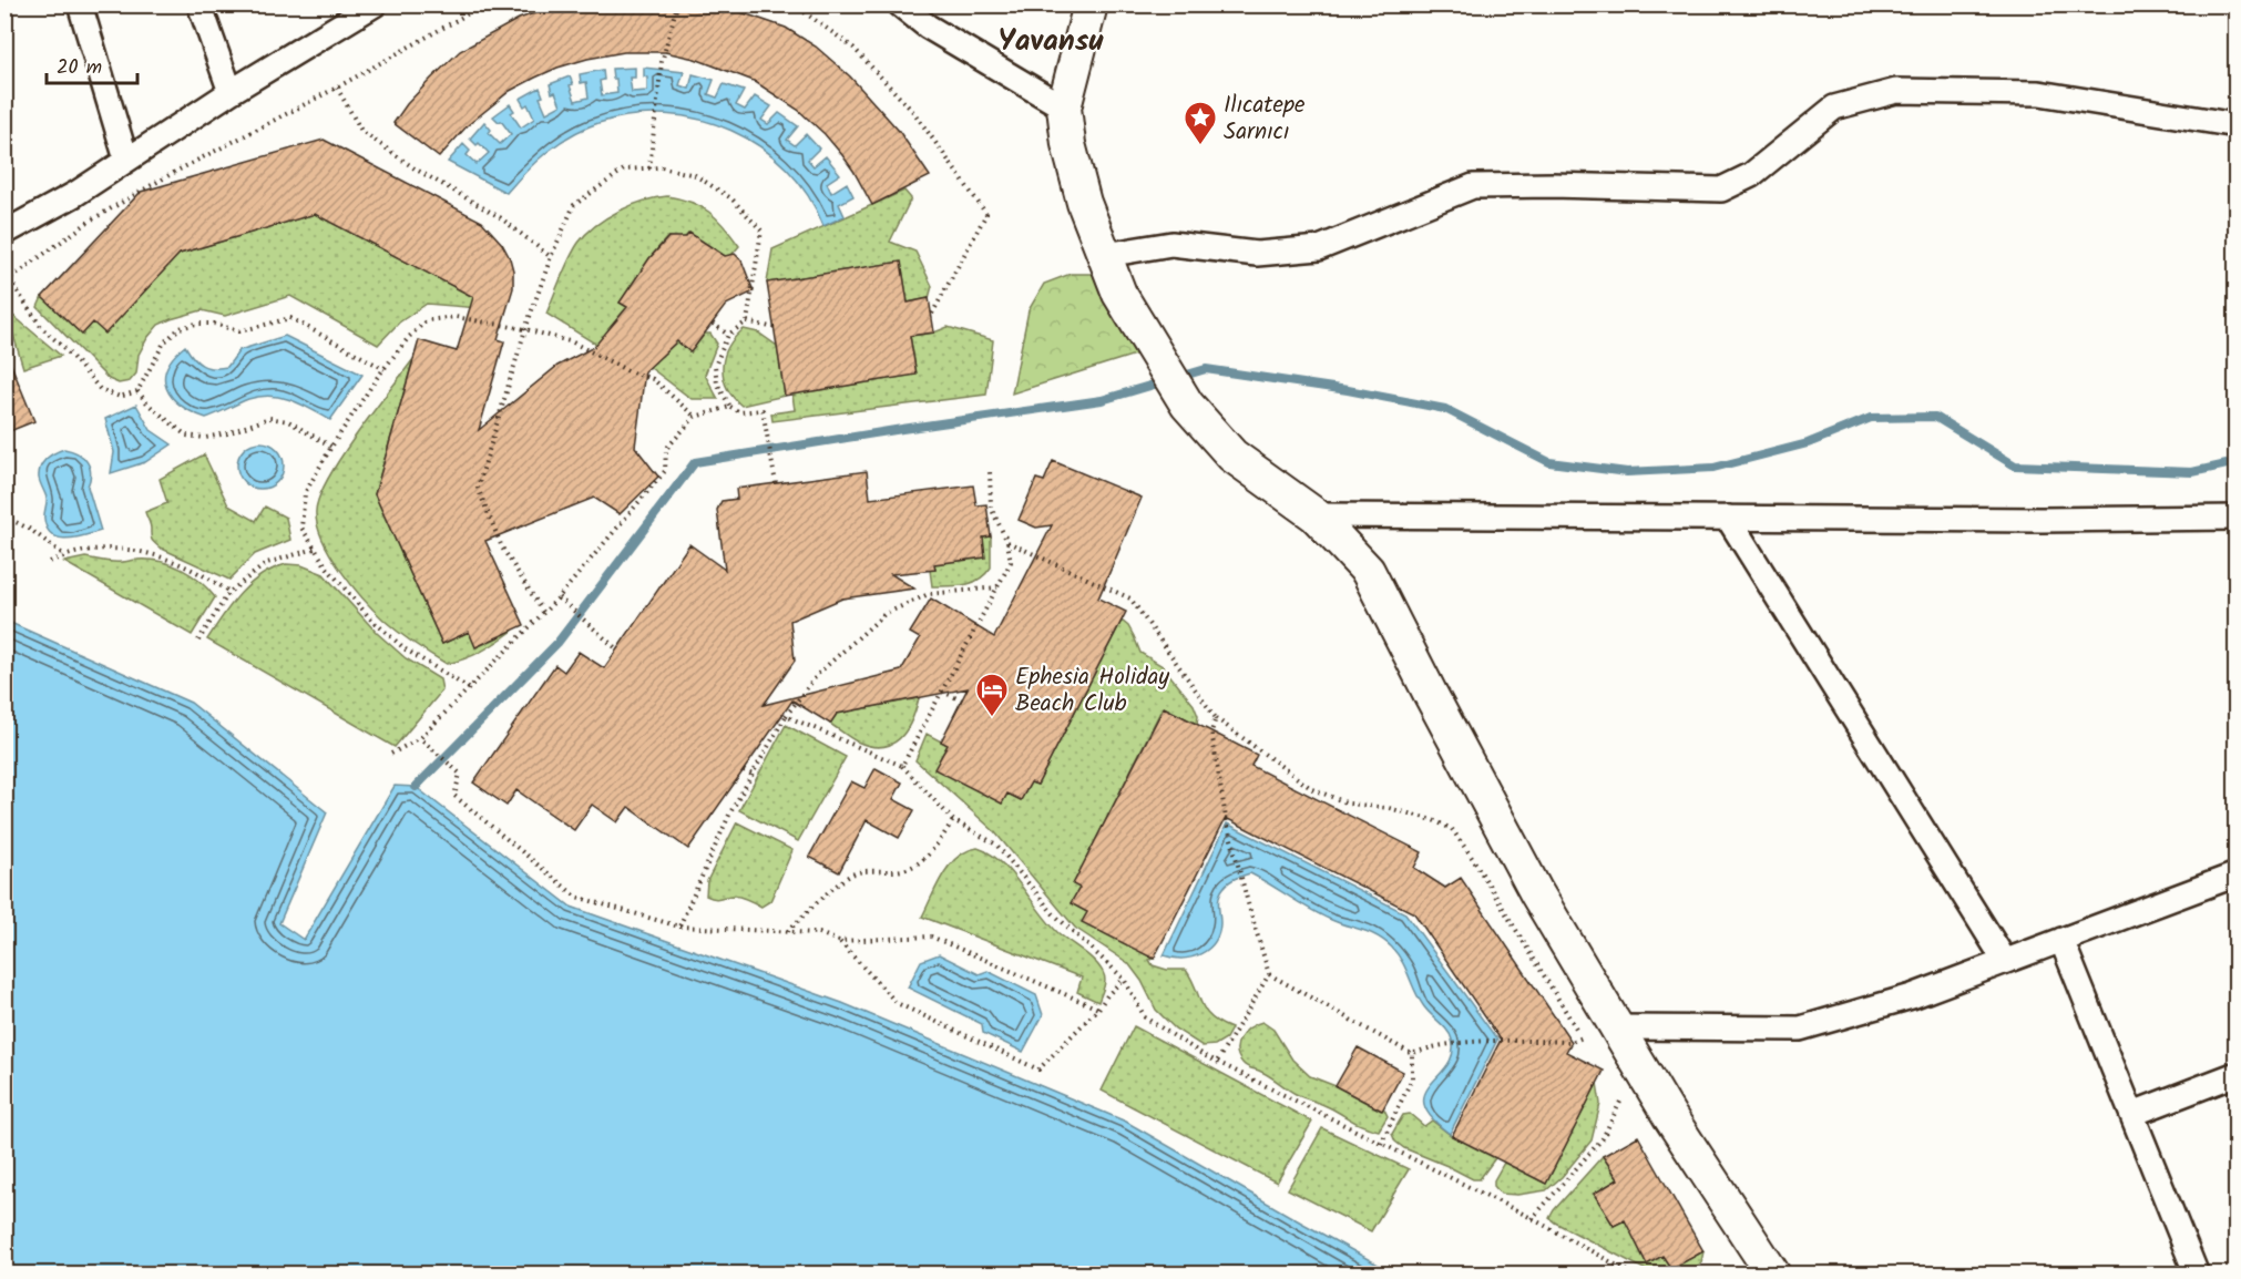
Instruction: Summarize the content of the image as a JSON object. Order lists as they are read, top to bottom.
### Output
{
  "districts": ["Yavansu"],
  "places": {
    "place": ["Ilıcatepe Sarnıcı"],
    "hotel": ["Ephesia Holiday Beach Club"]
  },
  "scale_bar": "20 m"
}
